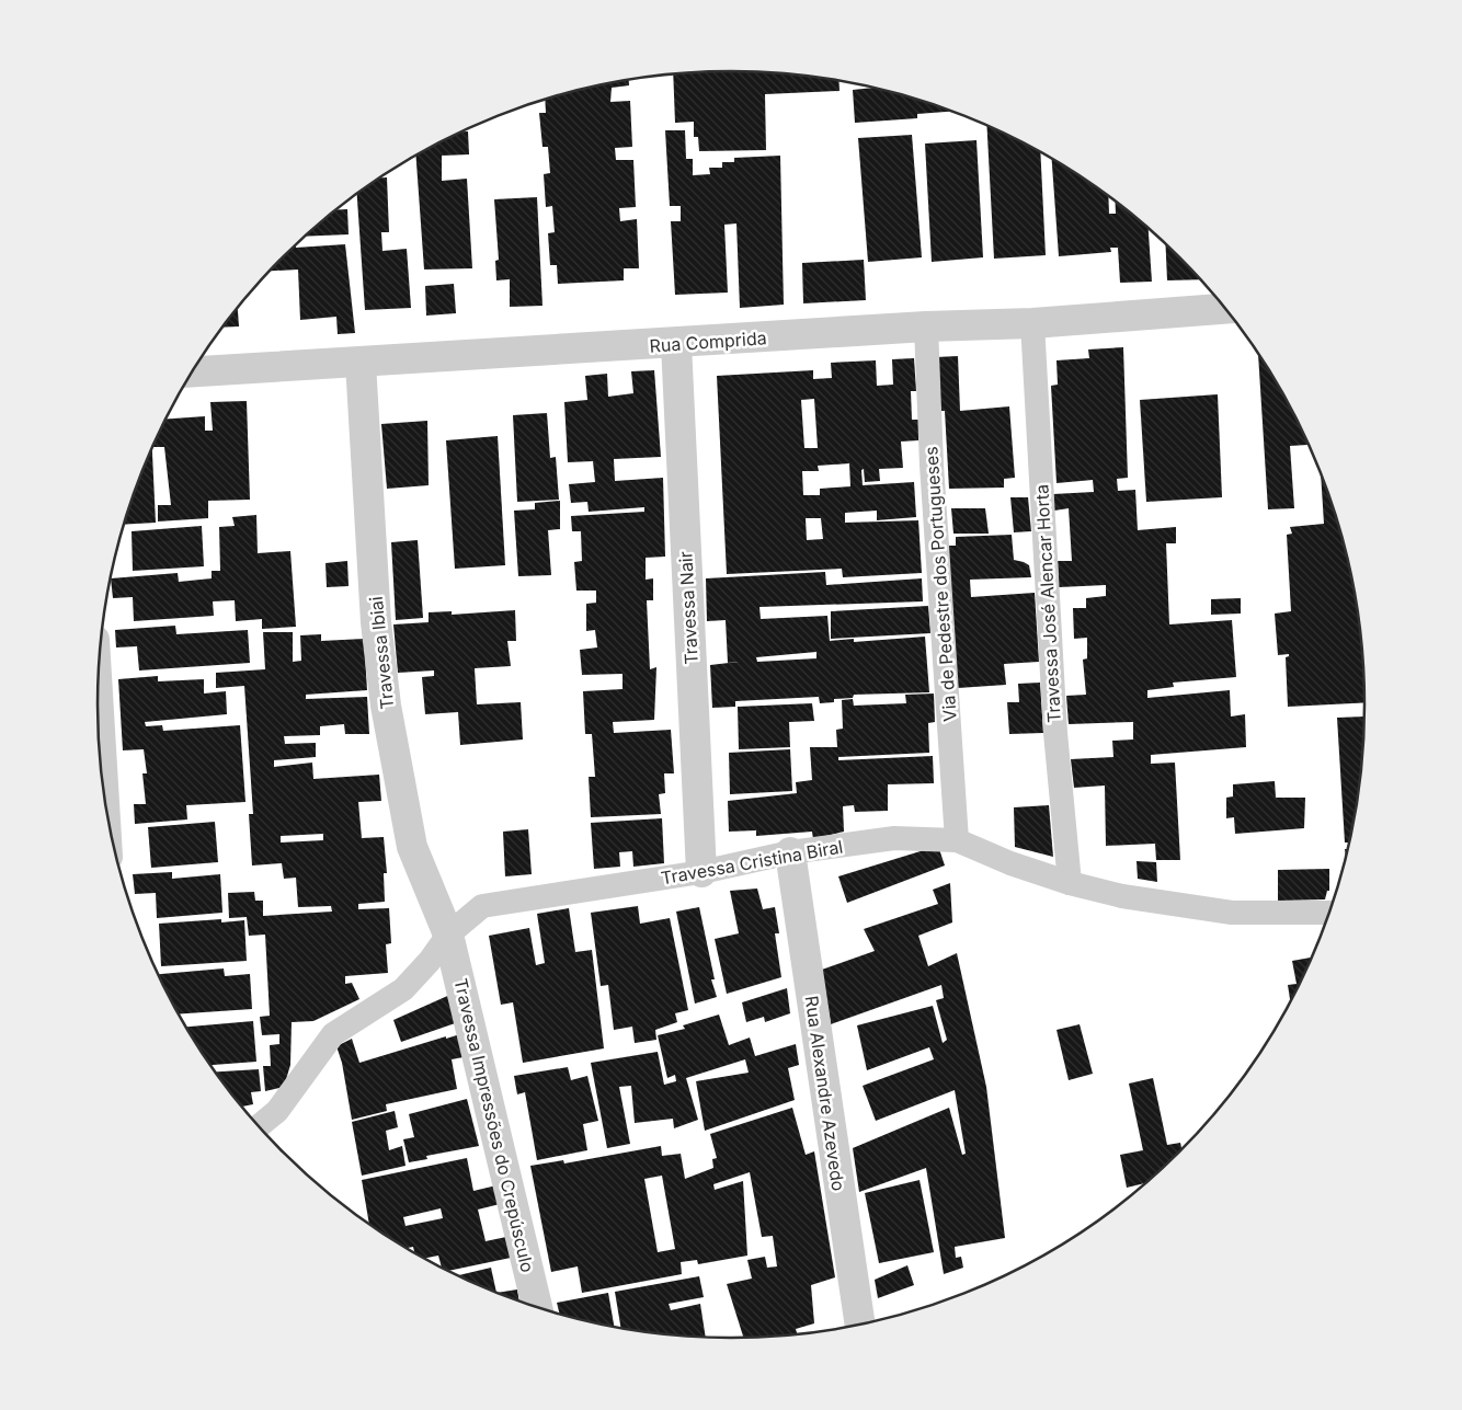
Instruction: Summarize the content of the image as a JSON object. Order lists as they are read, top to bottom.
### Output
{
  "streets": {
    "street": [
      "Rua Comprida",
      "Travessa Nair",
      "Travessa Ibiai",
      "Rua Alexandre Azevedo",
      "Travessa Impressões do Crepúsculo"
    ],
    "lane": ["Via de Pedestre dos Portugueses", "Travessa José Alencar Horta", "Travessa Cristina Biral"]
  },
  "crossings": [
    ["Rua Comprida", "Via de Pedestre dos Portugueses"],
    ["Rua Comprida", "Travessa José Alencar Horta"],
    ["Rua Comprida", "Travessa Nair"],
    ["Rua Comprida", "Travessa Ibiai"],
    ["Via de Pedestre dos Portugueses", "Travessa Cristina Biral"],
    ["Travessa José Alencar Horta", "Travessa Cristina Biral"],
    ["Travessa Nair", "Travessa Cristina Biral"],
    ["Travessa Ibiai", "Travessa Cristina Biral"],
    ["Travessa Ibiai", "Travessa Impressões do Crepúsculo"],
    ["Travessa Cristina Biral", "Rua Alexandre Azevedo"],
    ["Travessa Cristina Biral", "Travessa Impressões do Crepúsculo"]
  ]
}
